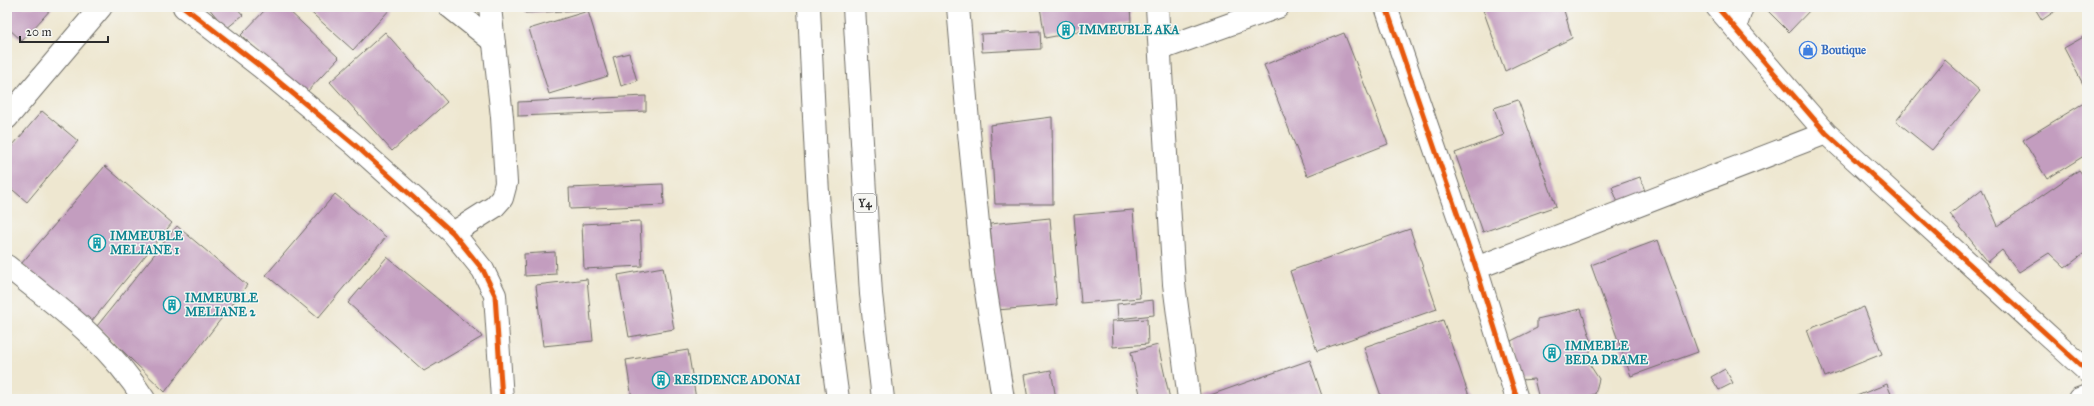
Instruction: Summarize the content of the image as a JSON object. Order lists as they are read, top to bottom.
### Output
{
  "streets": {
    "main road": ["Y4"]
  },
  "places": {
    "building": [
      "IMMEUBLE AKA",
      "IMMEUBLE MELIANE 1",
      "IMMEUBLE MELIANE 2",
      "IMMEBLE BEDA DRAME",
      "RESIDENCE ADONAI"
    ],
    "shop": ["Boutique"]
  },
  "scale_bar": "20 m"
}
